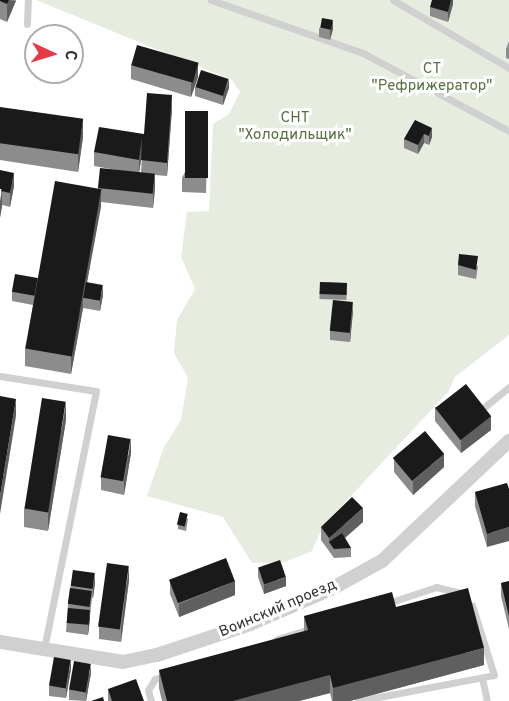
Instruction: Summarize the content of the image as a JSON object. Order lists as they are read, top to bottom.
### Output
{
  "streets": {
    "street": ["Воинский проезд"]
  },
  "parks": ["СТ \"Рефрижератор\"", "СНТ \"Холодильщик\""],
  "north": "right"
}
